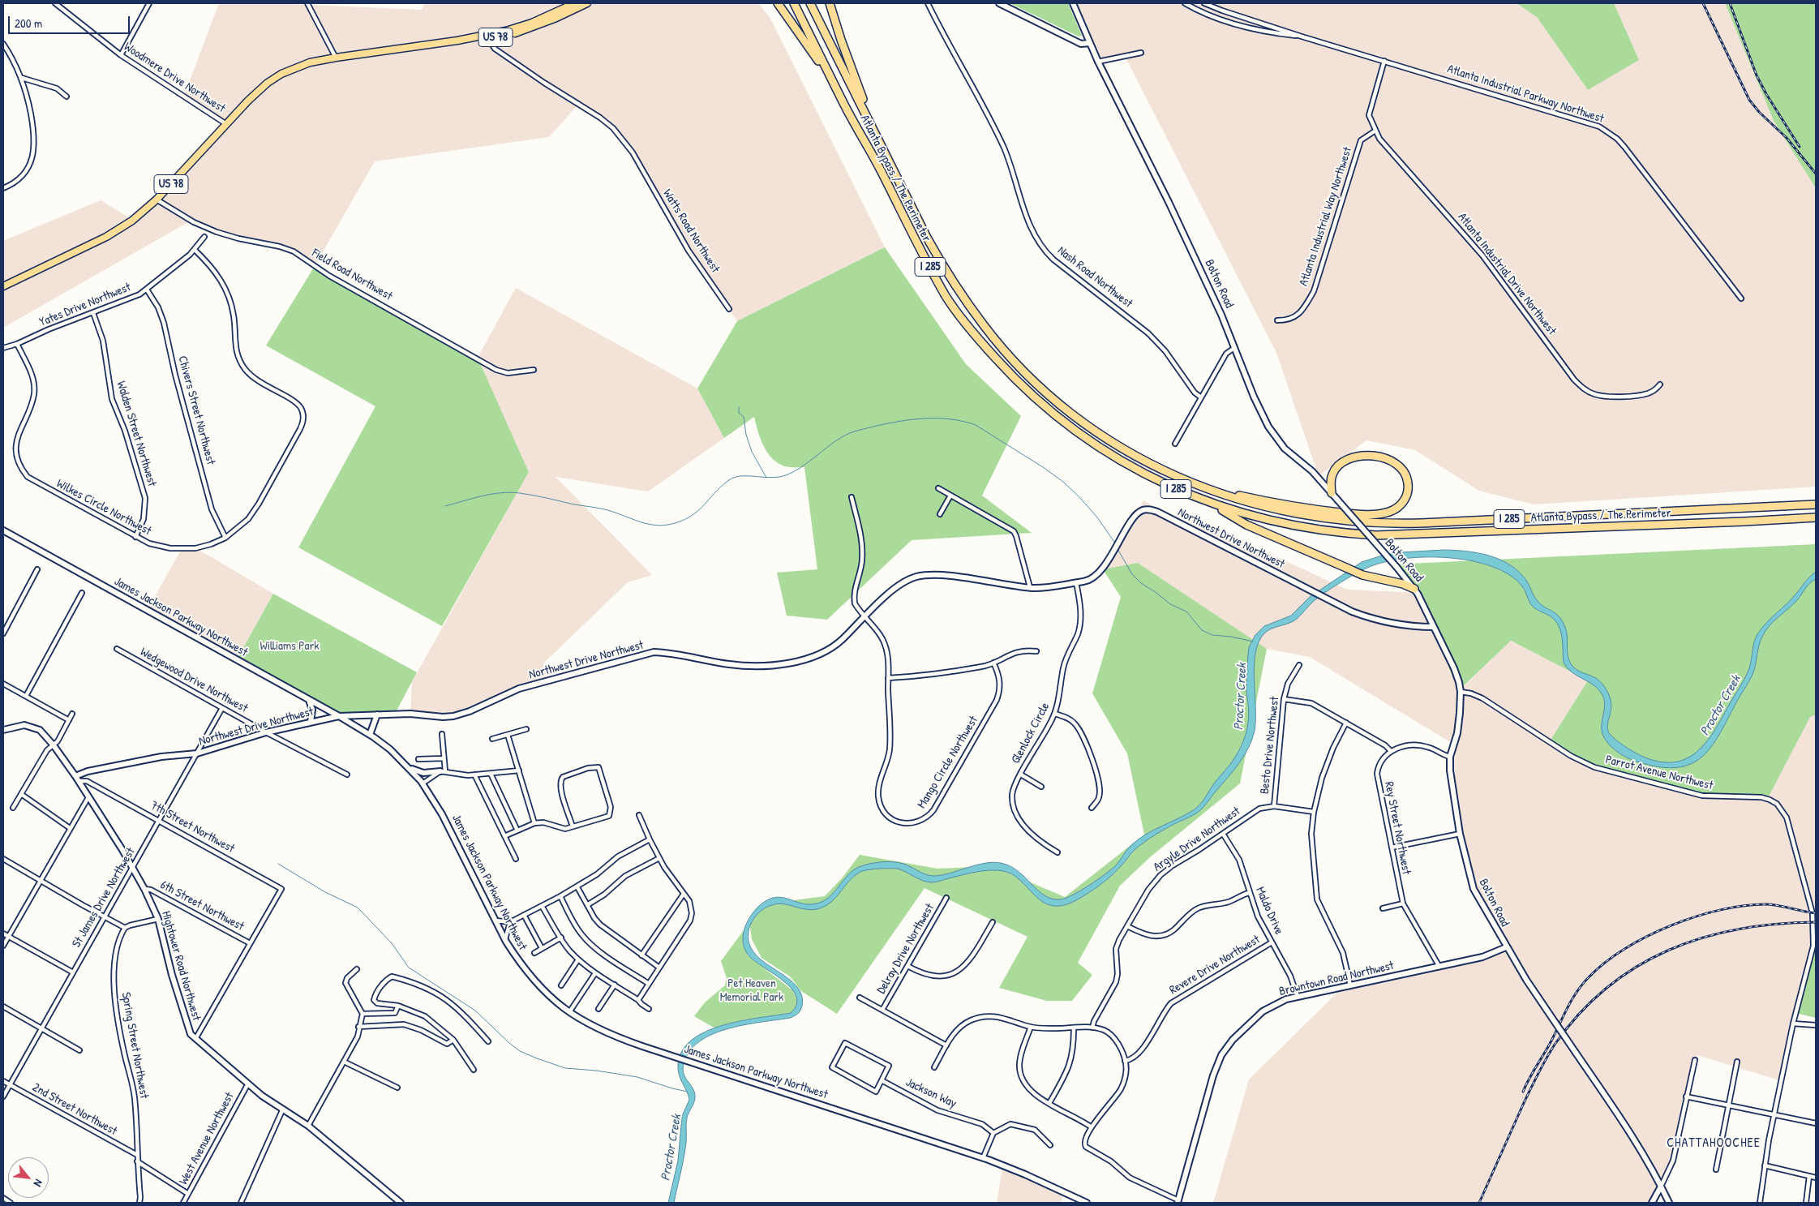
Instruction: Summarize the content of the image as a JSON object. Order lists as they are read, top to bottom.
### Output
{
  "streets": {
    "highway": ["Atlanta Bypass / The Perimeter", "I 285"],
    "main road": [
      "US 78",
      "Bolton Road",
      "Northwest Drive Northwest",
      "James Jackson Parkway Northwest",
      "Hightower Road Northwest",
      "Browntown Road Northwest"
    ],
    "street": [
      "Woodmere Drive Northwest",
      "Atlanta Industrial Parkway Northwest",
      "Atlanta Industrial Way Northwest",
      "Watts Road Northwest",
      "Atlanta Industrial Drive Northwest",
      "Field Road Northwest",
      "Nash Road Northwest",
      "Yates Drive Northwest",
      "Chivers Street Northwest",
      "Walden Street Northwest",
      "Wilkes Circle Northwest",
      "Wedgewood Drive Northwest",
      "Glenlock Circle",
      "Besto Drive Northwest",
      "Mango Circle Northwest",
      "Parrot Avenue Northwest",
      "7th Street Northwest",
      "Rey Street Northwest",
      "Argyle Drive Northwest",
      "St James Drive Northwest",
      "6th Street Northwest",
      "Maldo Drive",
      "Delray Drive Northwest",
      "Revere Drive Northwest",
      "Spring Street Northwest",
      "Jackson Way",
      "2nd Street Northwest",
      "West Avenue Northwest"
    ]
  },
  "crossings": [
    ["US 78", "Woodmere Drive Northwest"],
    ["US 78", "Watts Road Northwest"],
    ["US 78", "Field Road Northwest"],
    ["Atlanta Industrial Parkway Northwest", "Atlanta Industrial Drive Northwest"],
    ["Atlanta Industrial Way Northwest", "Atlanta Industrial Drive Northwest"],
    ["Bolton Road", "Northwest Drive Northwest"],
    ["Bolton Road", "Parrot Avenue Northwest"],
    ["Bolton Road", "Browntown Road Northwest"],
    ["Yates Drive Northwest", "Chivers Street Northwest"],
    ["Yates Drive Northwest", "Walden Street Northwest"],
    ["Yates Drive Northwest", "Wilkes Circle Northwest"],
    ["Chivers Street Northwest", "Wilkes Circle Northwest"],
    ["Walden Street Northwest", "Wilkes Circle Northwest"],
    ["Northwest Drive Northwest", "James Jackson Parkway Northwest"],
    ["Northwest Drive Northwest", "Wedgewood Drive Northwest"],
    ["Northwest Drive Northwest", "Glenlock Circle"],
    ["Northwest Drive Northwest", "Mango Circle Northwest"],
    ["Northwest Drive Northwest", "7th Street Northwest"],
    ["Northwest Drive Northwest", "St James Drive Northwest"],
    ["Northwest Drive Northwest", "Hightower Road Northwest"],
    ["Wedgewood Drive Northwest", "St James Drive Northwest"],
    ["Besto Drive Northwest", "Argyle Drive Northwest"],
    ["7th Street Northwest", "St James Drive Northwest"],
    ["7th Street Northwest", "6th Street Northwest"],
    ["7th Street Northwest", "Hightower Road Northwest"],
    ["Rey Street Northwest", "Browntown Road Northwest"],
    ["Argyle Drive Northwest", "Maldo Drive"],
    ["St James Drive Northwest", "Hightower Road Northwest"],
    ["St James Drive Northwest", "2nd Street Northwest"],
    ["6th Street Northwest", "Hightower Road Northwest"],
    ["Maldo Drive", "Revere Drive Northwest"],
    ["Maldo Drive", "Browntown Road Northwest"],
    ["Hightower Road Northwest", "West Avenue Northwest"],
    ["Spring Street Northwest", "2nd Street Northwest"]
  ],
  "districts": ["CHATTAHOOCHEE"],
  "water": ["Proctor Creek"],
  "parks": ["Williams Park", "Pet Heaven Memorial Park"],
  "scale_bar": "200 m",
  "north": "bottom right"
}
